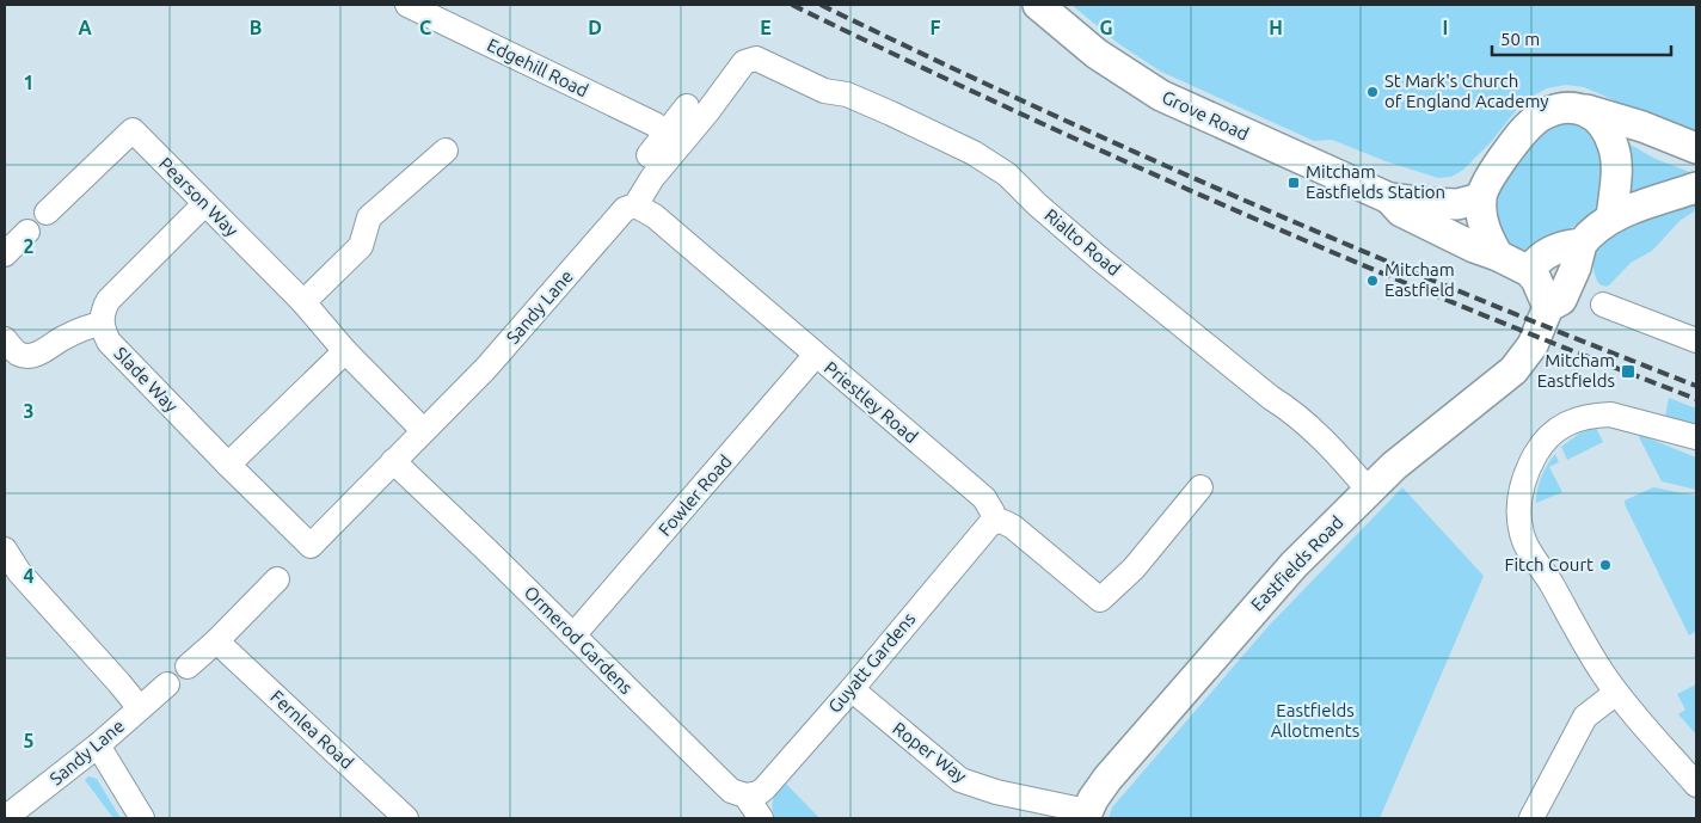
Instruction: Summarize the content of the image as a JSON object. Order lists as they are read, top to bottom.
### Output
{
  "streets": {
    "street": [
      "Edgehill Road",
      "Grove Road",
      "Pearson Way",
      "Rialto Road",
      "Sandy Lane",
      "Slade Way",
      "Priestley Road",
      "Fowler Road",
      "Eastfields Road",
      "Ormerod Gardens",
      "Guyatt Gardens",
      "Fernlea Road",
      "Roper Way"
    ]
  },
  "crossings": [
    ["Pearson Way", "Sandy Lane"],
    ["Rialto Road", "Sandy Lane"],
    ["Rialto Road", "Eastfields Road"],
    ["Sandy Lane", "Slade Way"],
    ["Sandy Lane", "Priestley Road"],
    ["Sandy Lane", "Ormerod Gardens"],
    ["Priestley Road", "Fowler Road"],
    ["Priestley Road", "Guyatt Gardens"],
    ["Fowler Road", "Ormerod Gardens"],
    ["Eastfields Road", "Roper Way"],
    ["Ormerod Gardens", "Guyatt Gardens"],
    ["Guyatt Gardens", "Roper Way"]
  ],
  "parks": ["Eastfields Allotments"],
  "places": {
    "other": ["St Mark's Church of England Academy", "Mitcham Eastfield", "Fitch Court"],
    "transit": ["Mitcham Eastfields Station", "Mitcham Eastfields"]
  },
  "scale_bar": "50 m",
  "grid": {
    "columns": [
      "A",
      "B",
      "C",
      "D",
      "E",
      "F",
      "G",
      "H",
      "I"
    ],
    "rows": [
      "1",
      "2",
      "3",
      "4",
      "5"
    ]
  }
}
